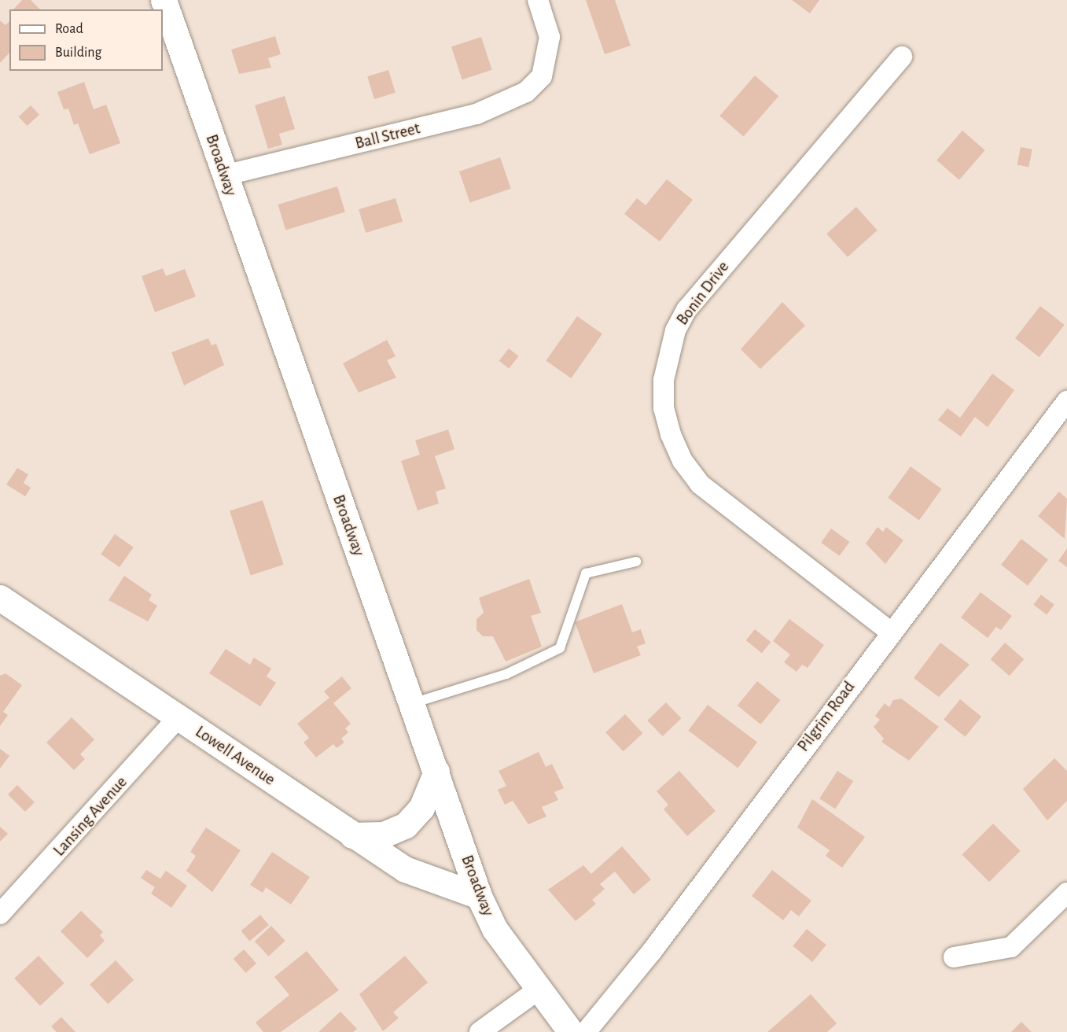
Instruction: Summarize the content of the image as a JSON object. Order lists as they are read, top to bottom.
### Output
{
  "streets": {
    "main road": ["Broadway", "Lowell Avenue"],
    "street": [
      "Ball Street",
      "Bonin Drive",
      "Pilgrim Road",
      "Lansing Avenue"
    ]
  },
  "crossings": [
    ["Ball Street", "Broadway"],
    ["Broadway", "Lowell Avenue"],
    ["Bonin Drive", "Pilgrim Road"],
    ["Lowell Avenue", "Lansing Avenue"]
  ],
  "legend": ["Road", "Building"]
}
